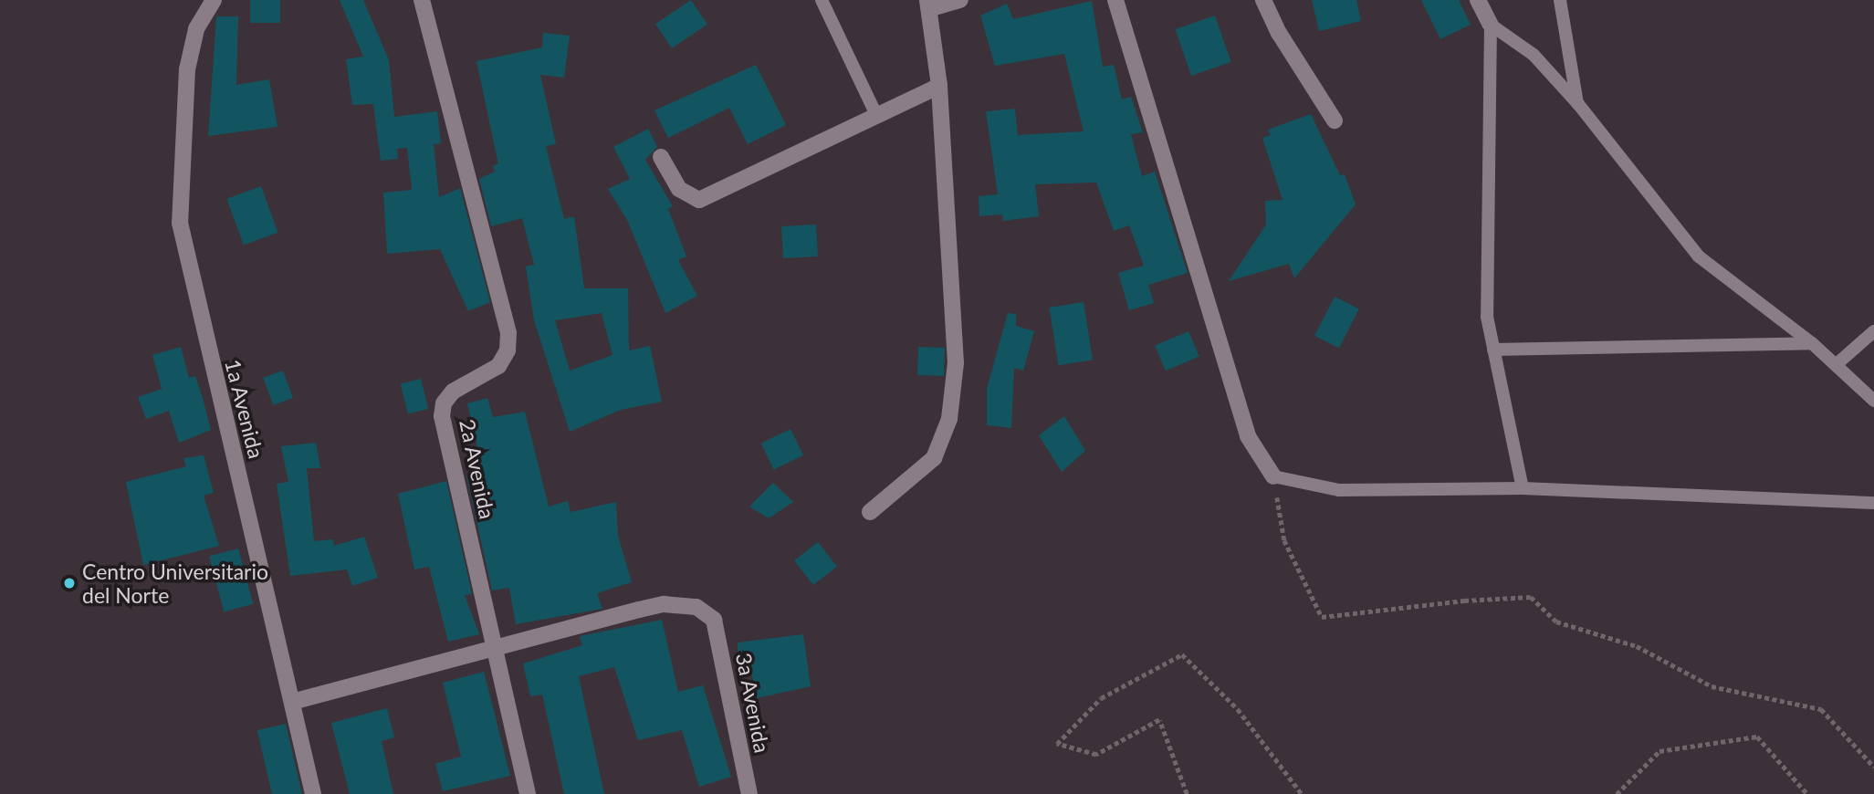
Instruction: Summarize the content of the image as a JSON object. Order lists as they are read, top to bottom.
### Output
{
  "streets": {
    "street": ["1a Avenida", "2a Avenida", "3a Avenida"]
  },
  "crossings": [
    ["2a Avenida", "3a Avenida"]
  ],
  "places": ["Centro Universitario del Norte"]
}
